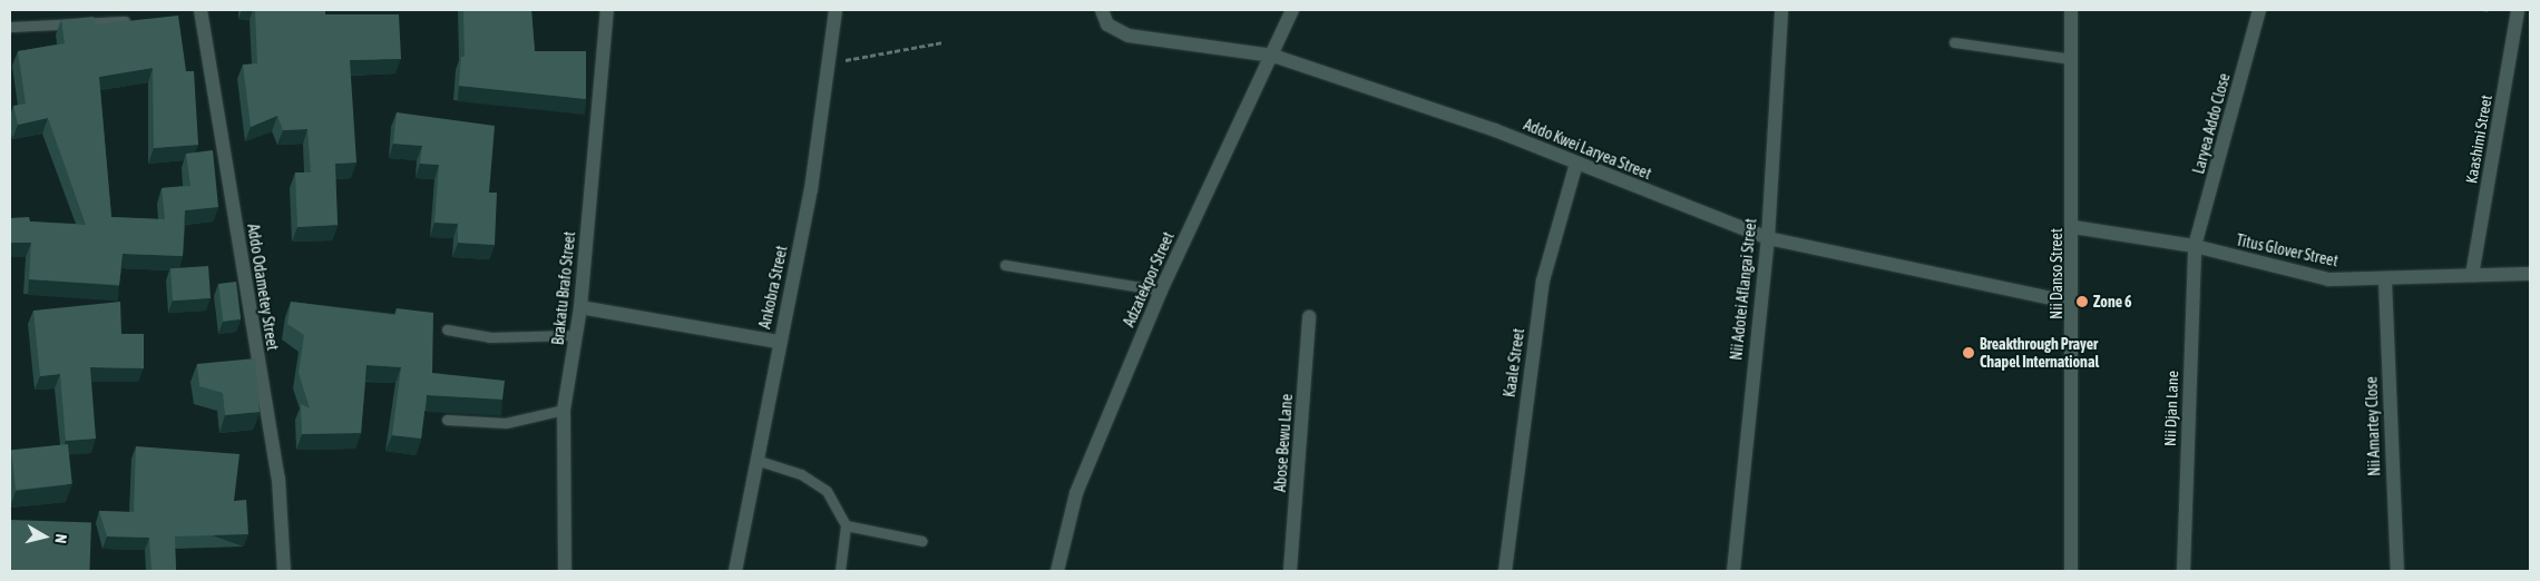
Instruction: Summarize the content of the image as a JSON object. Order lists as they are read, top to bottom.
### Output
{
  "streets": {
    "street": [
      "Laryea Addo Close",
      "Kaashimi Street",
      "Addo Kwei Laryea Street",
      "Titus Glover Street",
      "Nii Danso Street",
      "Adzatekpor Street",
      "Addo Odametey Street",
      "Ankobra Street",
      "Brakatu Brafo Street",
      "Nii Adotei Aflangai Street",
      "Kaale Street",
      "Nii Djan Lane",
      "Nii Amartey Close",
      "Abose Bewu Lane"
    ]
  },
  "crossings": [
    ["Laryea Addo Close", "Titus Glover Street"],
    ["Laryea Addo Close", "Nii Djan Lane"],
    ["Kaashimi Street", "Titus Glover Street"],
    ["Addo Kwei Laryea Street", "Nii Danso Street"],
    ["Addo Kwei Laryea Street", "Adzatekpor Street"],
    ["Addo Kwei Laryea Street", "Nii Adotei Aflangai Street"],
    ["Addo Kwei Laryea Street", "Kaale Street"],
    ["Titus Glover Street", "Nii Danso Street"],
    ["Titus Glover Street", "Nii Djan Lane"],
    ["Titus Glover Street", "Nii Amartey Close"]
  ],
  "places": ["Zone 6", "Breakthrough Prayer Chapel International"],
  "north": "right"
}
